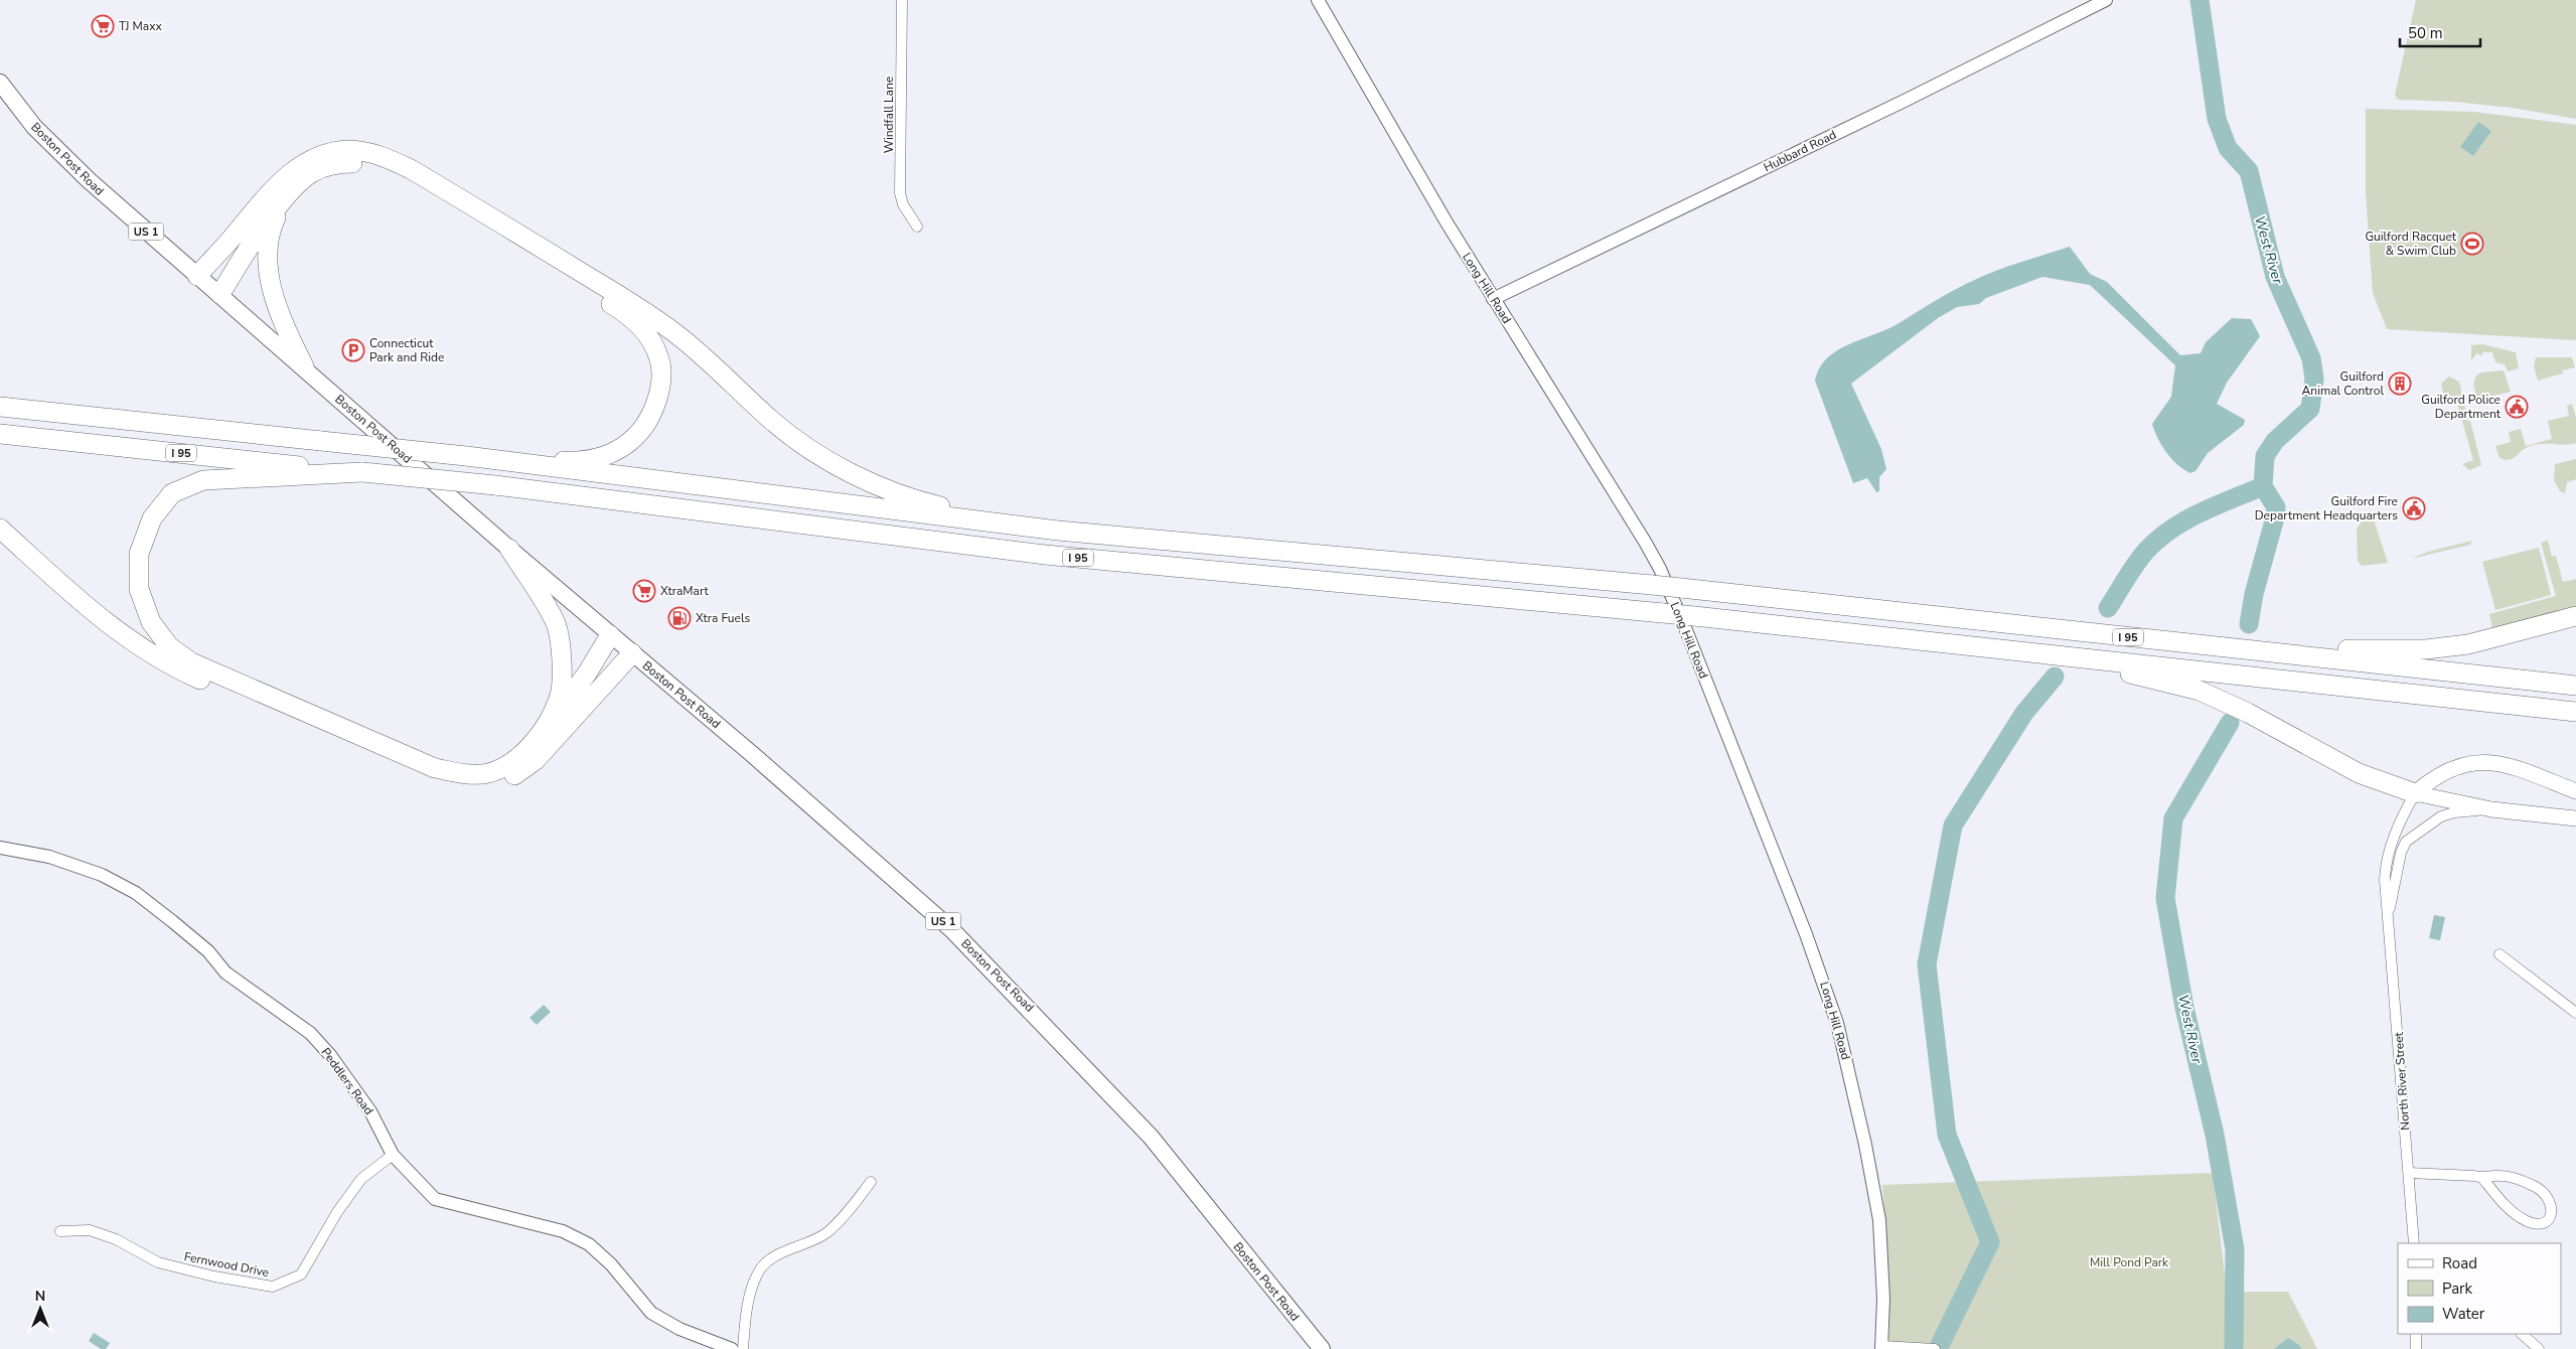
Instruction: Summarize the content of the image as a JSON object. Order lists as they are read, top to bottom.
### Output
{
  "streets": {
    "highway": ["I 95"],
    "main road": ["Boston Post Road", "US 1", "North River Street"],
    "street": [
      "Windfall Lane",
      "Hubbard Road",
      "Long Hill Road",
      "Peddlers Road",
      "Fernwood Drive"
    ]
  },
  "crossings": [
    ["Hubbard Road", "Long Hill Road"],
    ["Peddlers Road", "Fernwood Drive"]
  ],
  "water": ["West River"],
  "parks": ["Mill Pond Park"],
  "places": {
    "supermarket": ["TJ Maxx", "XtraMart"],
    "sports": ["Guilford Racquet & Swim Club"],
    "parking": ["Connecticut Park and Ride"],
    "building": ["Guilford Animal Control"],
    "public building": ["Guilford Police Department", "Guilford Fire Department Headquarters"],
    "fuel station": ["Xtra Fuels"]
  },
  "legend": ["Road", "Park", "Water"],
  "scale_bar": "50 m",
  "north": "top"
}
